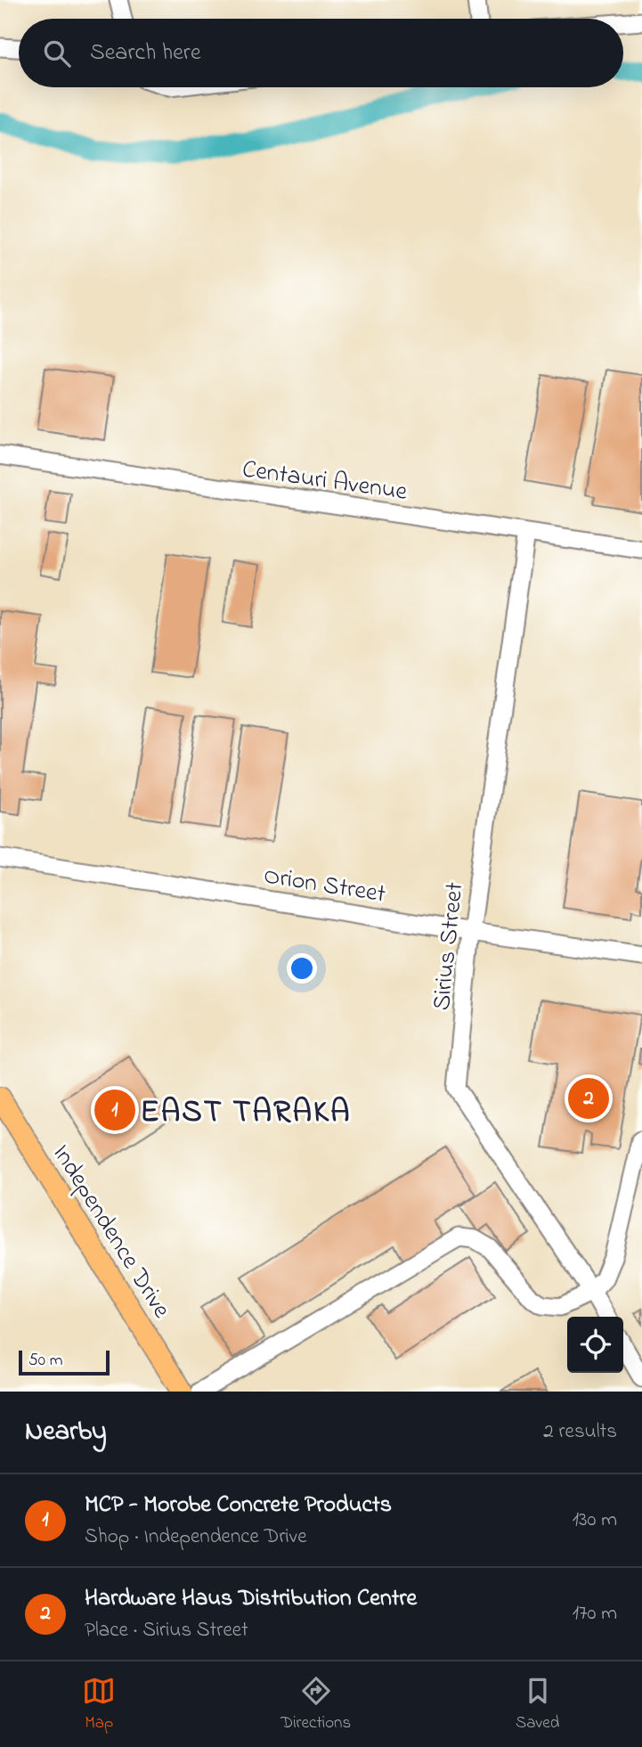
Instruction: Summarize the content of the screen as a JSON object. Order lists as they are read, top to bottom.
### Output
{
  "streets": {
    "main road": ["Independence Drive"],
    "street": ["Centauri Avenue", "Orion Street", "Sirius Street"]
  },
  "crossings": [
    ["Centauri Avenue", "Sirius Street"],
    ["Orion Street", "Sirius Street"]
  ],
  "districts": ["EAST TARAKA"],
  "scale_bar": "50 m",
  "page": {
    "search": "Search here",
    "pins": ["2", "1"],
    "scale": "50 m",
    "heading": ["Nearby", "2 results"],
    "list": [
      {
        "mark": "1",
        "name": "MCP - Morobe Concrete Products",
        "note": "Shop · Independence Drive",
        "value": "130 m"
      },
      {
        "mark": "2",
        "name": "Hardware Haus Distribution Centre",
        "note": "Place · Sirius Street",
        "value": "170 m"
      }
    ],
    "nav": ["Map", "Directions", "Saved"]
  }
}
